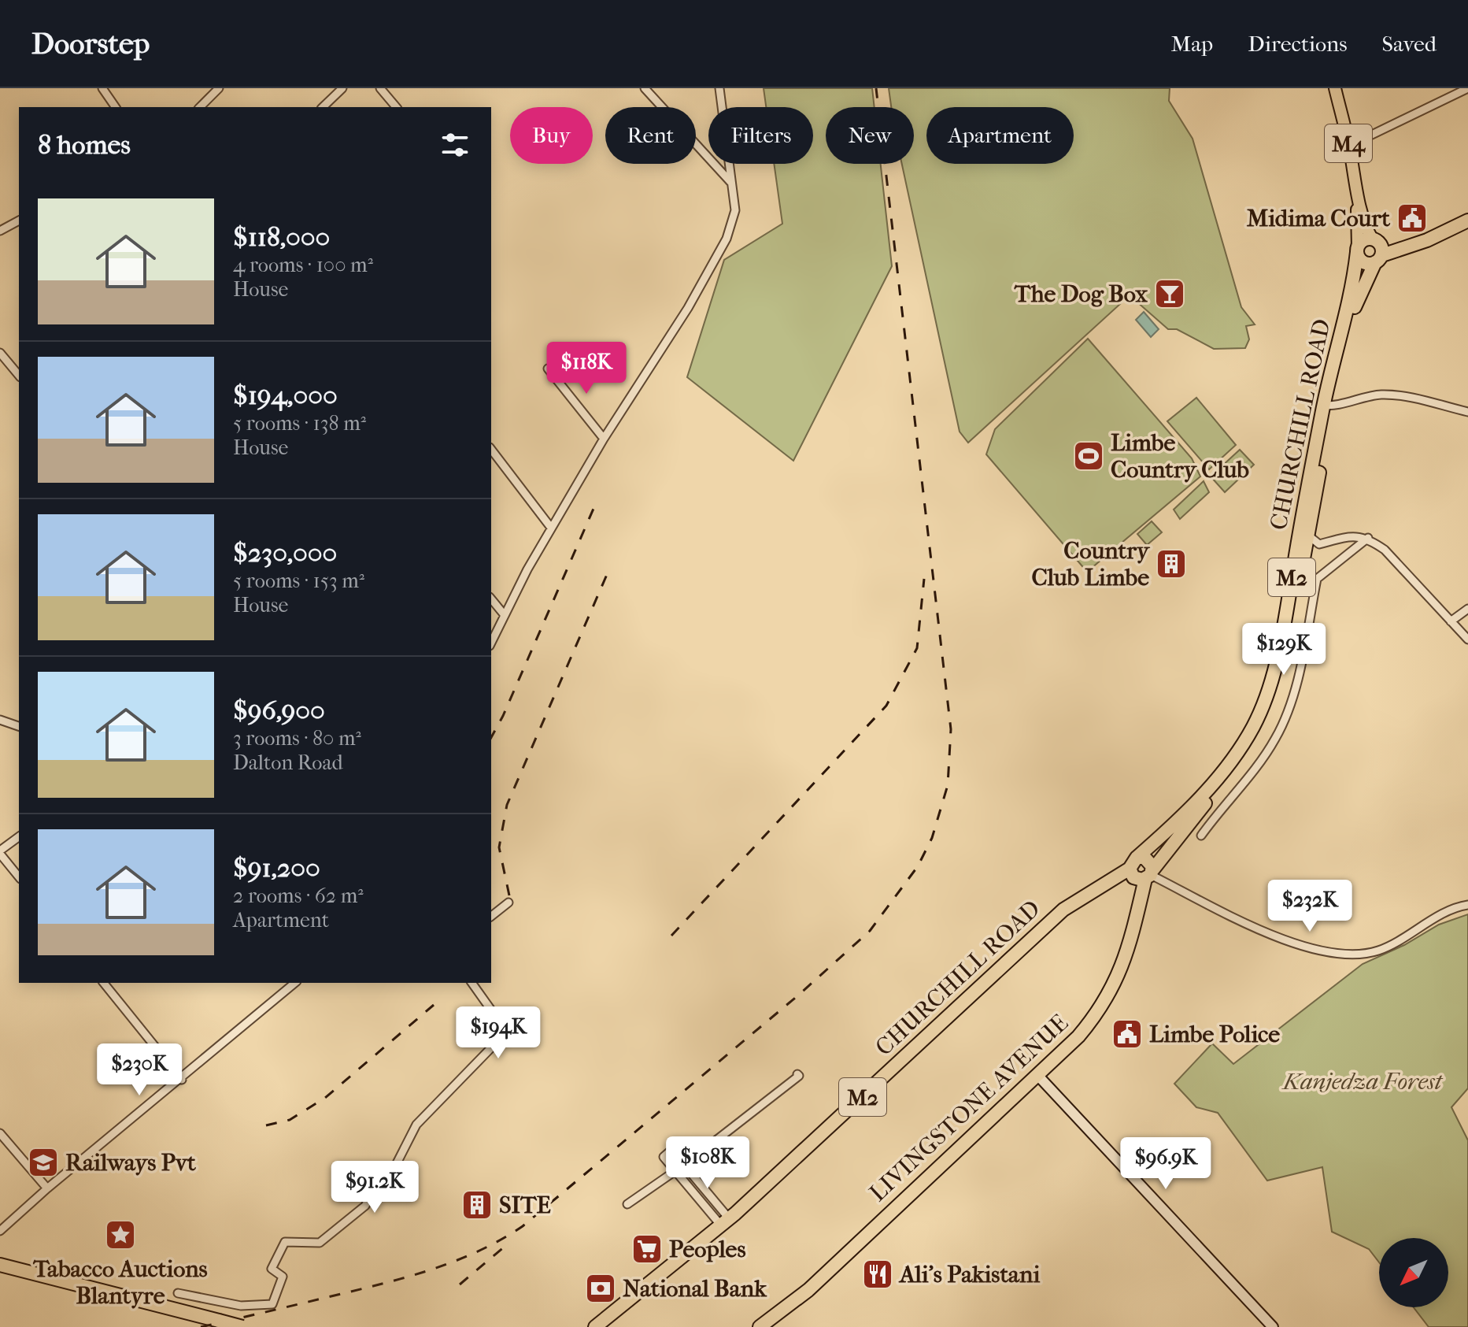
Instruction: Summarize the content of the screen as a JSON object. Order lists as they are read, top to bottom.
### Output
{
  "streets": {
    "highway": ["CHURCHILL ROAD", "M2", "LIVINGSTONE AVENUE"],
    "main road": ["M4"]
  },
  "crossings": [
    ["M4", "CHURCHILL ROAD"],
    ["CHURCHILL ROAD", "LIVINGSTONE AVENUE"]
  ],
  "parks": ["Kanjedza Forest"],
  "places": {
    "public building": ["Midima Court", "Limbe Police"],
    "bar": ["The Dog Box"],
    "sports": ["Limbe Country Club"],
    "building": ["Country Club Limbe", "SITE"],
    "school or university": ["Railways Pvt"],
    "place": ["Tabacco Auctions Blantyre"],
    "supermarket": ["Peoples"],
    "restaurant": ["Ali's Pakistani"],
    "bank": ["National Bank"]
  },
  "north": "bottom left",
  "page": {
    "header": "Doorstep",
    "nav": ["Map", "Directions", "Saved"],
    "chip": [
      "Buy",
      "Rent",
      "Filters",
      "New",
      "Apartment"
    ],
    "heading": "8 homes",
    "list": [
      {
        "name": "$118,000",
        "note": "4 rooms · 100 m² · House"
      },
      {
        "name": "$194,000",
        "note": "5 rooms · 138 m² · House"
      },
      {
        "name": "$230,000",
        "note": "5 rooms · 153 m² · House"
      },
      {
        "name": "$96,900",
        "note": "3 rooms · 80 m² · Dalton Road"
      },
      {
        "name": "$91,200",
        "note": "2 rooms · 62 m² · Apartment"
      }
    ],
    "price": [
      "$118K",
      "$129K",
      "$232K",
      "$194K",
      "$230K",
      "$108K",
      "$96.9K",
      "$91.2K"
    ]
  }
}
